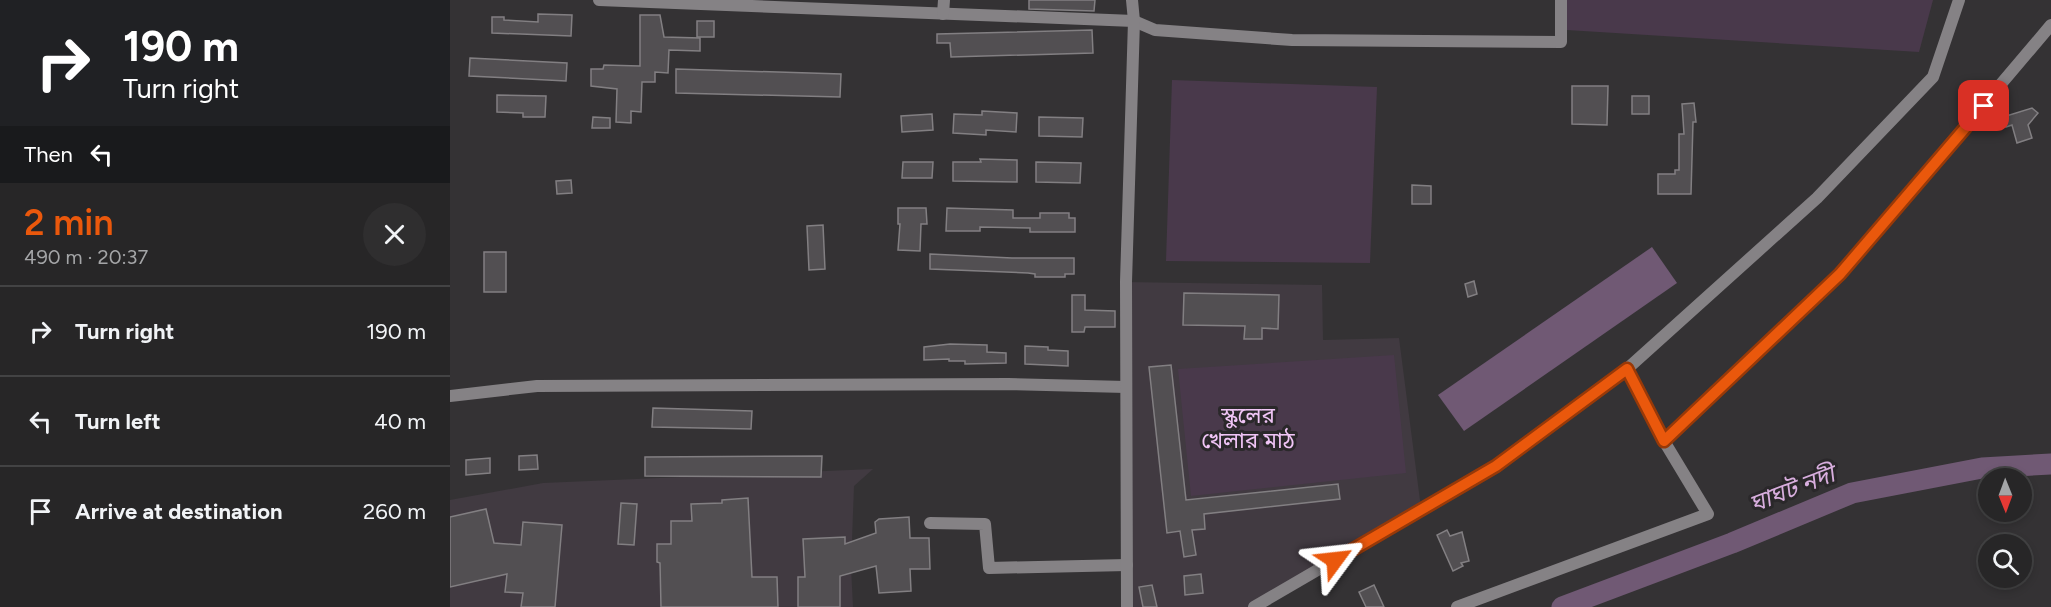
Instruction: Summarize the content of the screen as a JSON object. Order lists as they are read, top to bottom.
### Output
{
  "water": ["ঘাঘট নদী"],
  "parks": ["স্কুলের খেলার মাঠ"],
  "north": "bottom",
  "page": {
    "turn": ["190 m", "Turn right"],
    "then": "Then",
    "heading": ["2 min", "490 m · 20:37"],
    "list": [
      {
        "name": "Turn right",
        "value": "190 m"
      },
      {
        "name": "Turn left",
        "value": "40 m"
      },
      {
        "name": "Arrive at destination",
        "value": "260 m"
      }
    ]
  }
}
